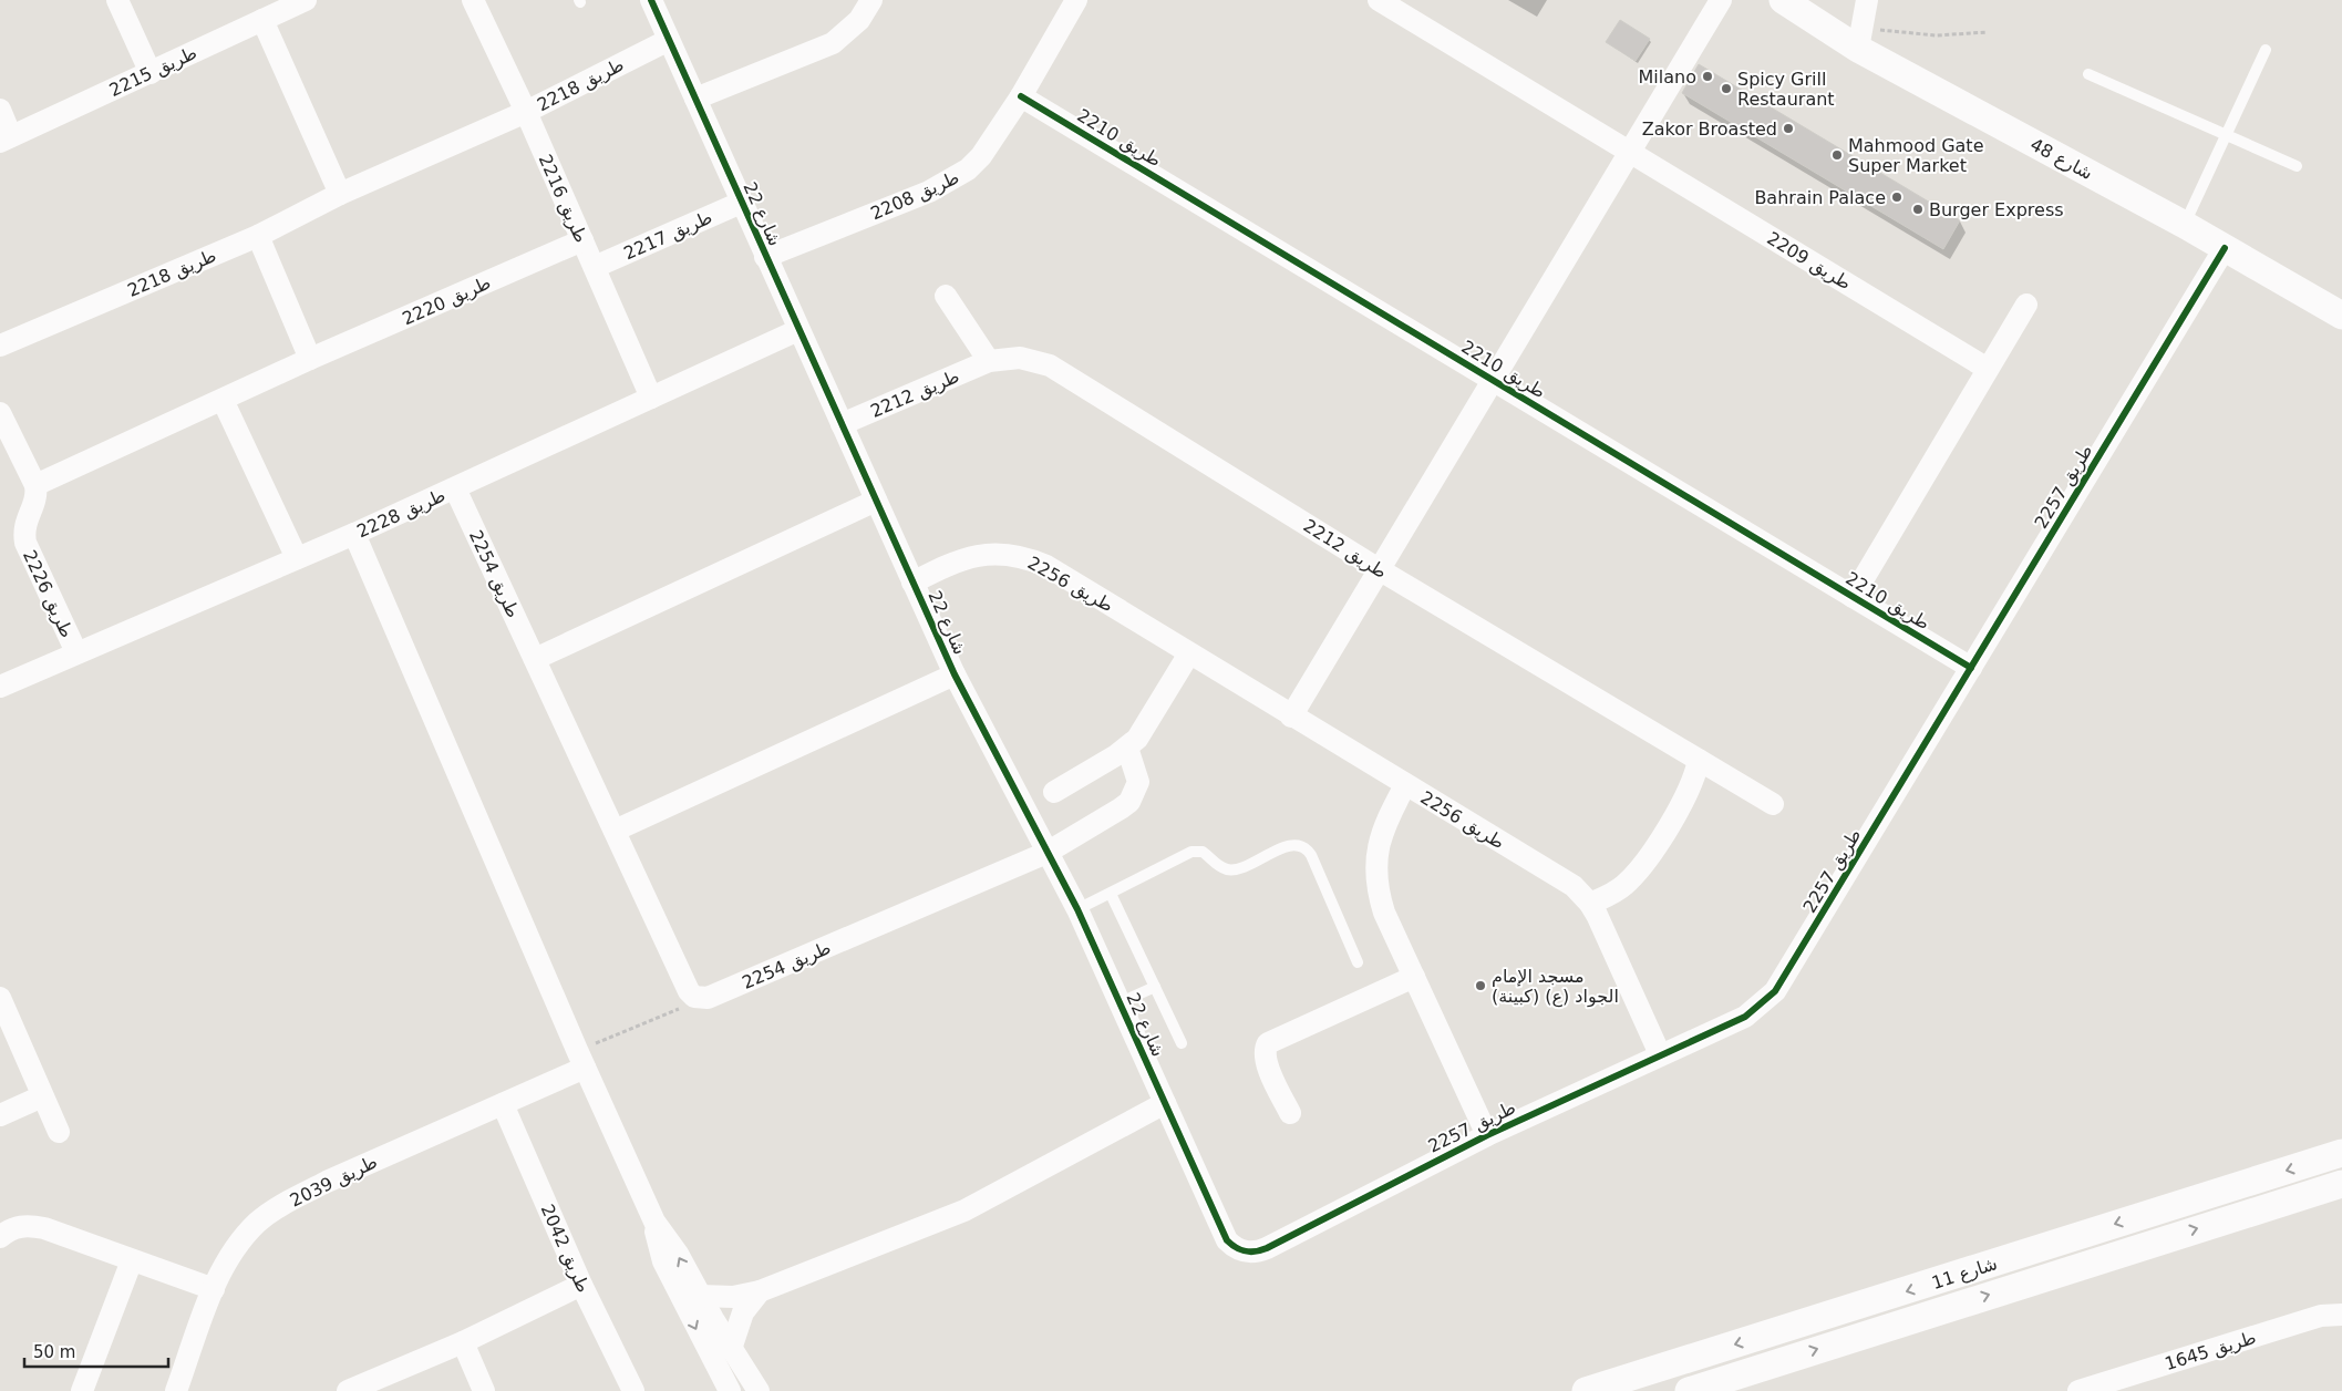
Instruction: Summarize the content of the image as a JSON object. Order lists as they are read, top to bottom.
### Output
{
  "streets": {
    "street": [
      "طريق 2215",
      "طريق 2218",
      "طريق 2210",
      "شارع 48",
      "طريق 2208",
      "طريق 2216",
      "شارع 22",
      "طريق 2217",
      "طريق 2209",
      "طريق 2220",
      "طريق 2212",
      "طريق 2257",
      "طريق 2228",
      "طريق 2254",
      "طريق 2256",
      "طريق 2226",
      "طريق 2039",
      "طريق 2042",
      "شارع 11",
      "طريق 1645"
    ]
  },
  "crossings": [
    ["طريق 2218", "طريق 2216"],
    ["طريق 2218", "شارع 22"],
    ["طريق 2210", "طريق 2208"],
    ["طريق 2210", "طريق 2212"],
    ["طريق 2210", "طريق 2257"],
    ["طريق 2210", "طريق 2256"],
    ["شارع 48", "طريق 2257"],
    ["طريق 2208", "شارع 22"],
    ["طريق 2216", "طريق 2217"],
    ["طريق 2216", "طريق 2220"],
    ["طريق 2216", "طريق 2228"],
    ["شارع 22", "طريق 2217"],
    ["شارع 22", "طريق 2212"],
    ["شارع 22", "طريق 2257"],
    ["شارع 22", "طريق 2228"],
    ["شارع 22", "طريق 2254"],
    ["شارع 22", "طريق 2256"],
    ["طريق 2220", "طريق 2226"],
    ["طريق 2257", "طريق 2256"],
    ["طريق 2228", "طريق 2254"],
    ["طريق 2228", "طريق 2226"],
    ["طريق 2039", "طريق 2042"]
  ],
  "places": [
    "Milano",
    "Spicy Grill Restaurant",
    "Zakor Broasted",
    "Mahmood Gate Super Market",
    "Bahrain Palace",
    "Burger Express",
    "مسجد الإمام الجواد (ع) (كبينة)"
  ],
  "scale_bar": "50 m"
}
